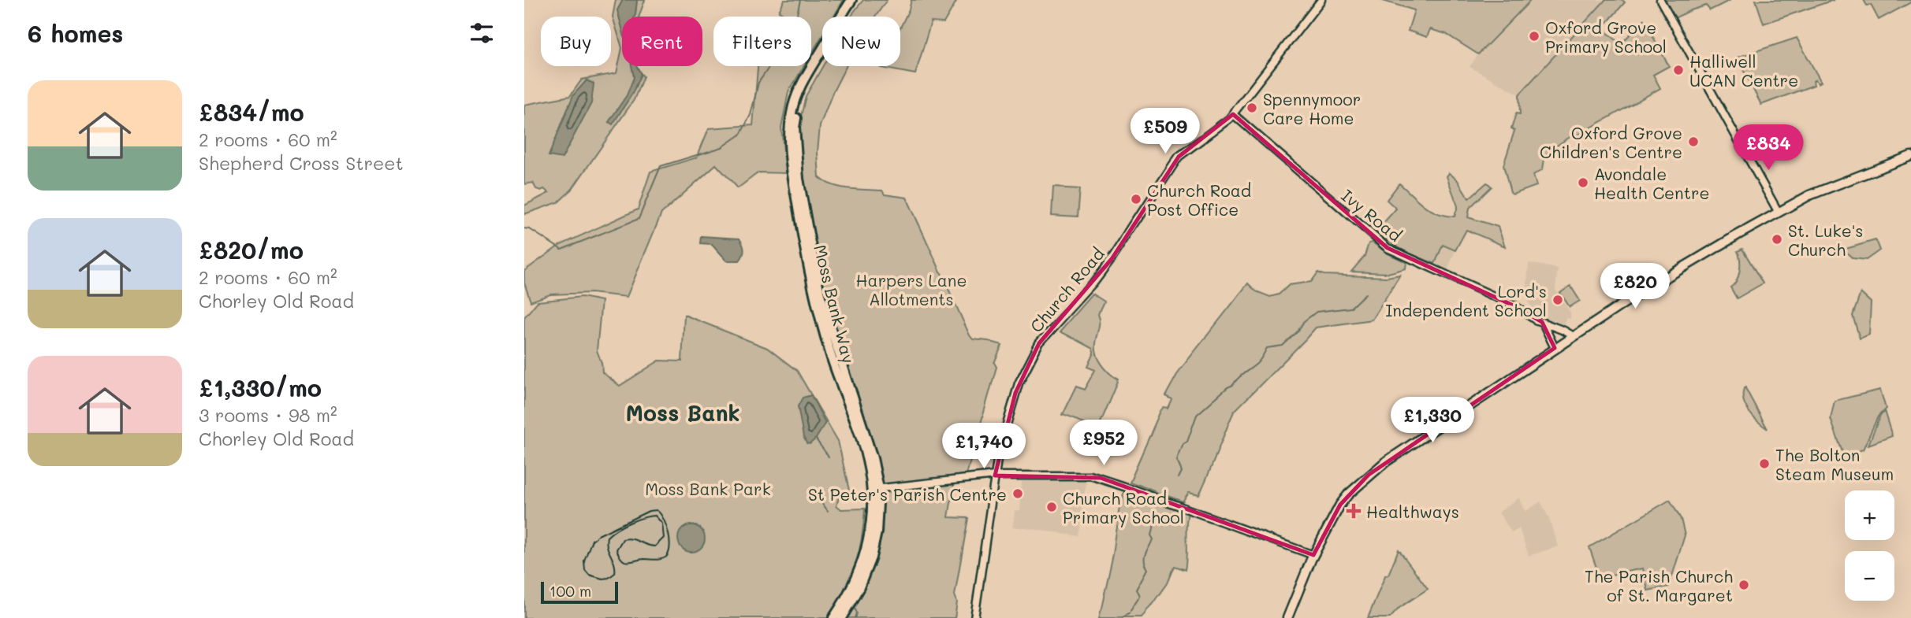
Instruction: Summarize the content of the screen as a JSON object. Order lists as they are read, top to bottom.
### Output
{
  "streets": {
    "highway": ["Moss Bank Way"],
    "street": ["Ivy Road", "Church Road"]
  },
  "crossings": [
    ["Ivy Road", "Church Road"]
  ],
  "districts": ["Moss Bank"],
  "parks": ["Harpers Lane Allotments", "Moss Bank Park"],
  "places": {
    "other": [
      "Oxford Grove Primary School",
      "Halliwell UCAN Centre",
      "Spennymoor Care Home",
      "Oxford Grove Children's Centre",
      "Avondale Health Centre",
      "Church Road Post Office",
      "St. Luke's Church",
      "Lord's Independent School",
      "The Bolton Steam Museum",
      "St Peter's Parish Centre",
      "Church Road Primary School",
      "The Parish Church of St. Margaret"
    ],
    "health": ["Healthways"]
  },
  "scale_bar": "100 m",
  "page": {
    "heading": "6 homes",
    "chip": [
      "Buy",
      "Rent",
      "Filters",
      "New"
    ],
    "list": [
      {
        "name": "£834/mo",
        "note": "2 rooms · 60 m² · Shepherd Cross Street"
      },
      {
        "name": "£820/mo",
        "note": "2 rooms · 60 m² · Chorley Old Road"
      },
      {
        "name": "£1,330/mo",
        "note": "3 rooms · 98 m² · Chorley Old Road"
      }
    ],
    "price": [
      "£509",
      "£834",
      "£820",
      "£1,330",
      "£952",
      "£1,740"
    ],
    "map_buttons": ["+", "−"],
    "scale": "100 m"
  }
}
